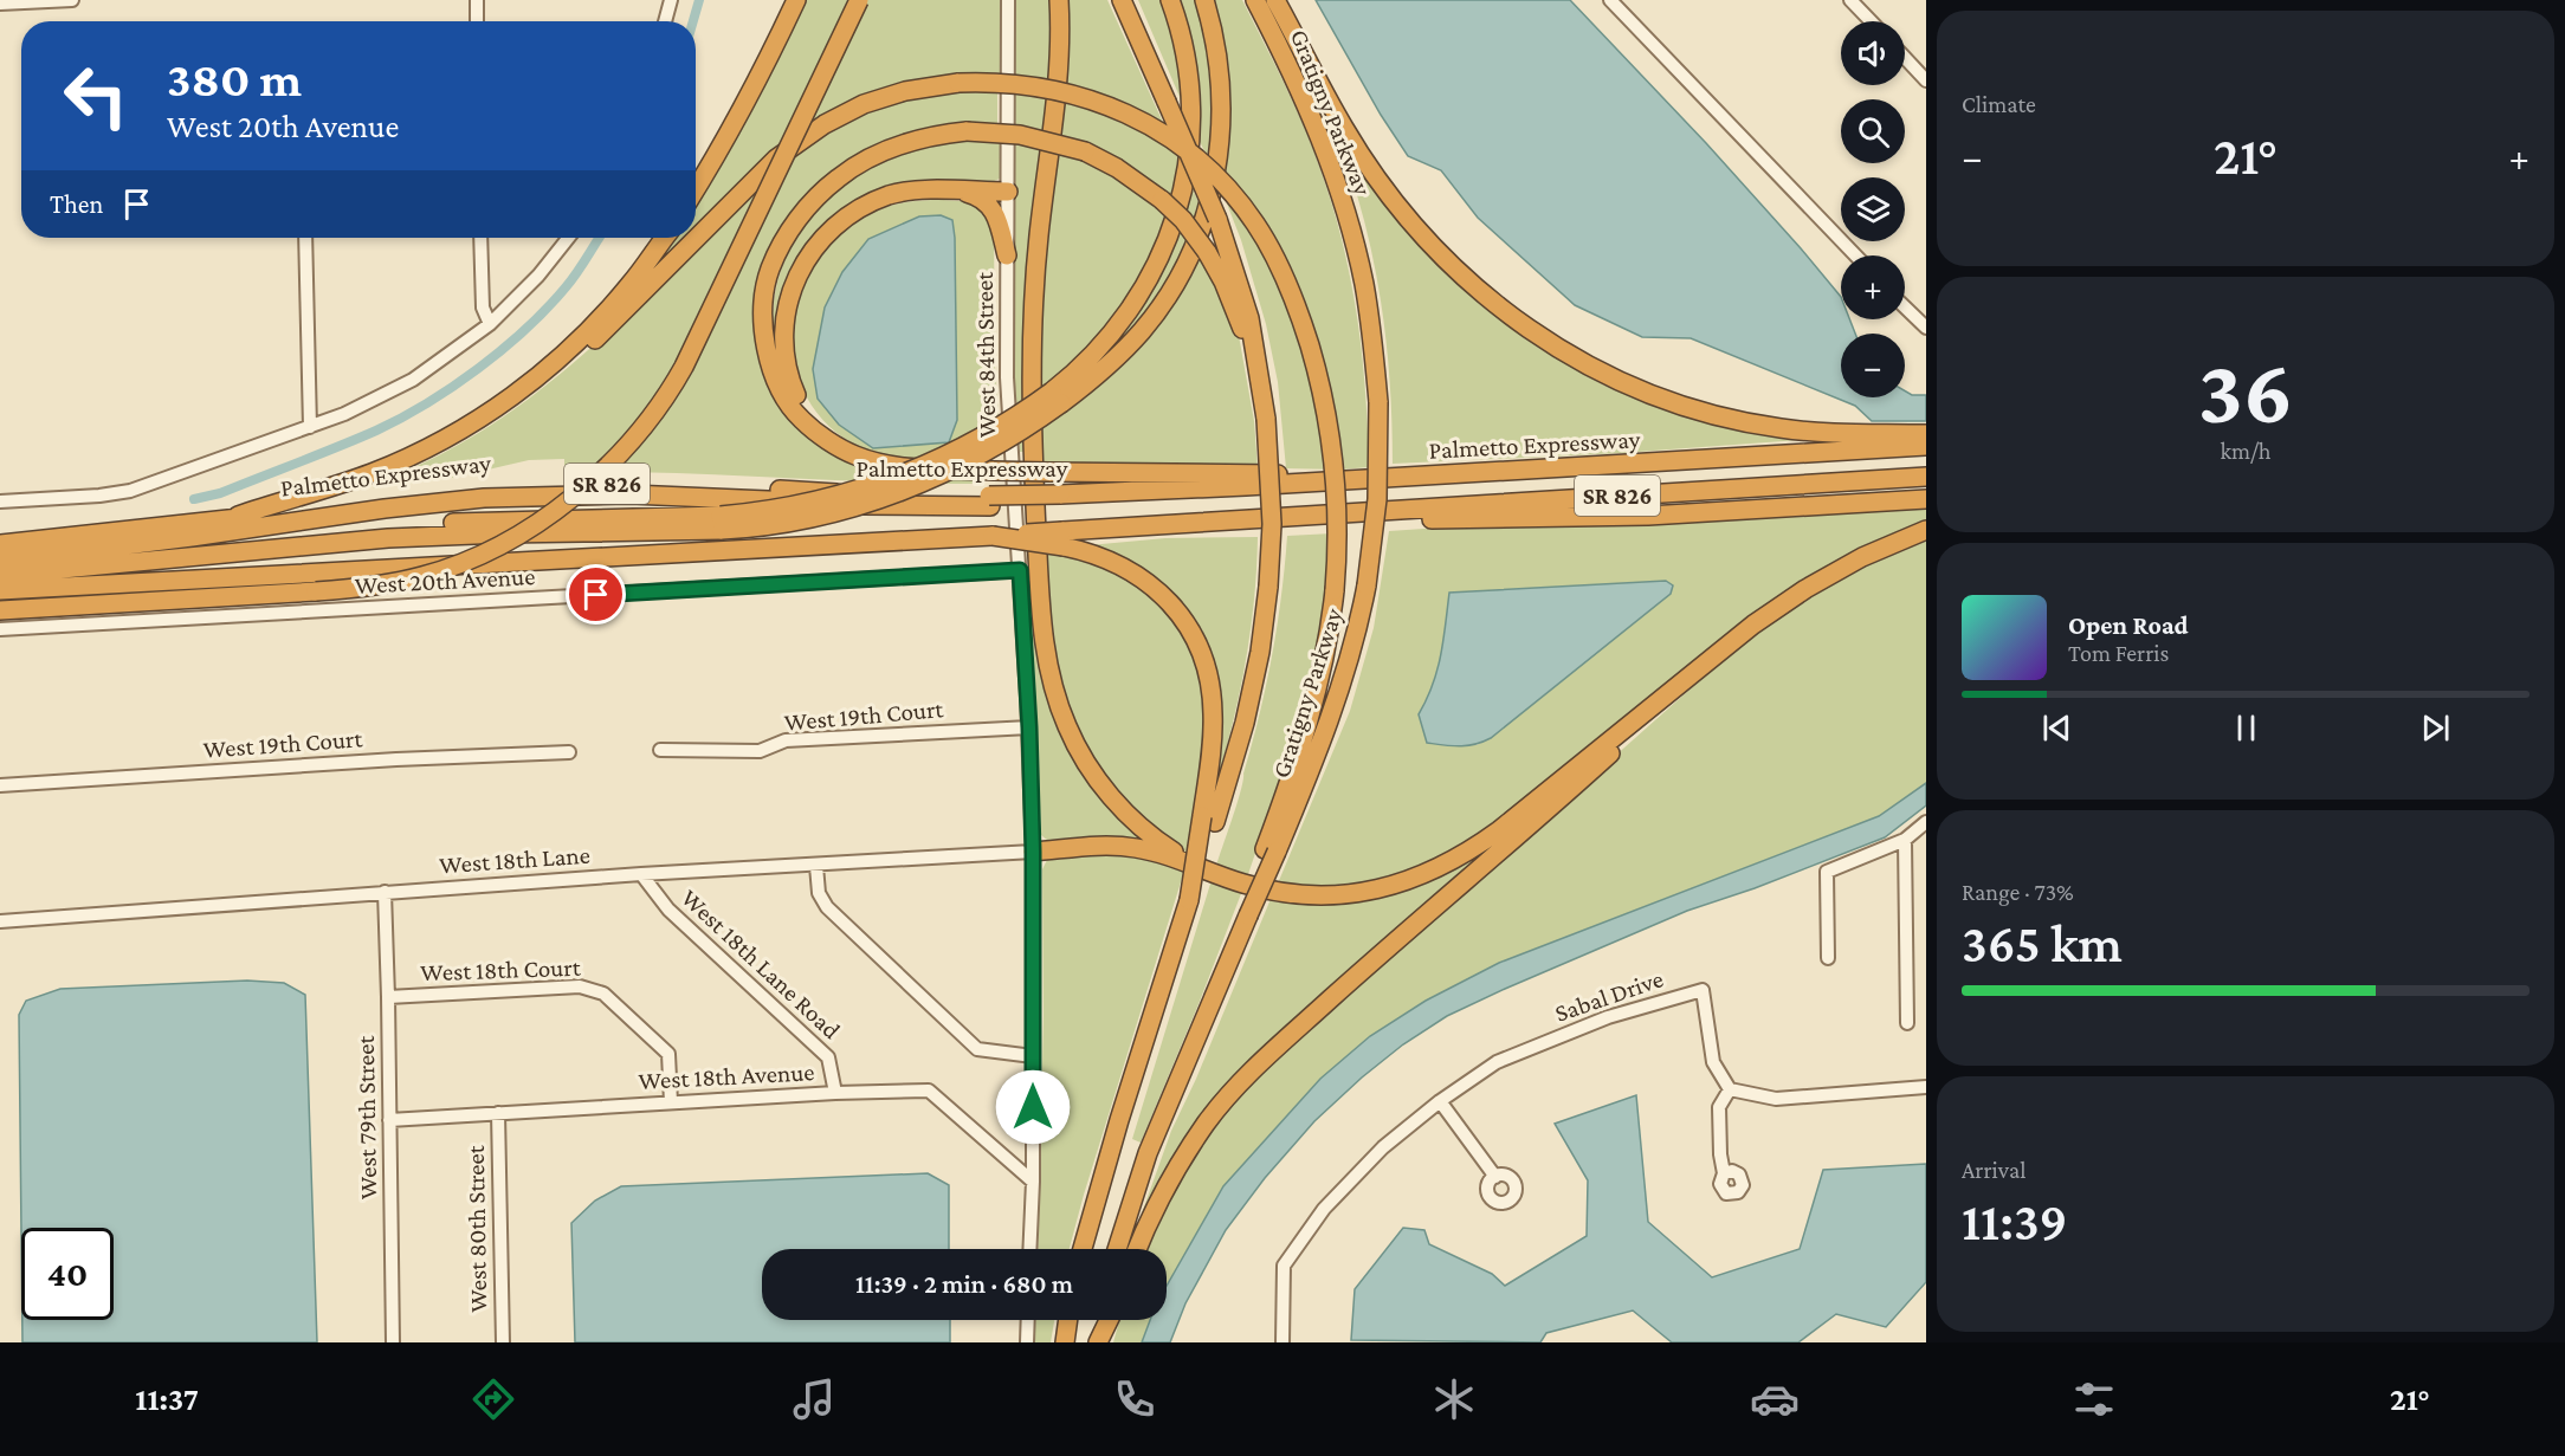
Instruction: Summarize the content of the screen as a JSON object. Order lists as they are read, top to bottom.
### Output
{
  "streets": {
    "highway": ["Gratigny Parkway", "Palmetto Expressway", "SR 826"],
    "street": [
      "West 84th Street",
      "West 20th Avenue",
      "West 19th Court",
      "West 18th Lane",
      "West 18th Lane Road",
      "West 18th Court",
      "Sabal Drive",
      "West 18th Avenue",
      "West 79th Street",
      "West 80th Street"
    ]
  },
  "crossings": [
    ["West 84th Street", "West 20th Avenue"],
    ["West 84th Street", "West 19th Court"],
    ["West 84th Street", "West 18th Lane"],
    ["West 84th Street", "West 18th Avenue"],
    ["West 18th Lane", "West 18th Lane Road"],
    ["West 18th Lane", "West 79th Street"],
    ["West 18th Lane Road", "West 18th Avenue"],
    ["West 18th Court", "West 18th Avenue"],
    ["West 18th Court", "West 79th Street"],
    ["West 18th Avenue", "West 79th Street"],
    ["West 18th Avenue", "West 80th Street"]
  ],
  "page": {
    "tile": [
      "Climate",
      ["36", "km/h"],
      ["Range · 73%", "365 km"],
      ["Arrival", "11:39"]
    ],
    "map_buttons": ["+", "−"],
    "turn": ["380 m", "West 20th Avenue"],
    "heat": ["−", "21°", "+"],
    "then": "Then",
    "song": ["Open Road", "Tom Ferris"],
    "limit": "40",
    "trip": "11:39 · 2 min · 680 m",
    "tabs": ["11:37", "21°"]
  }
}
